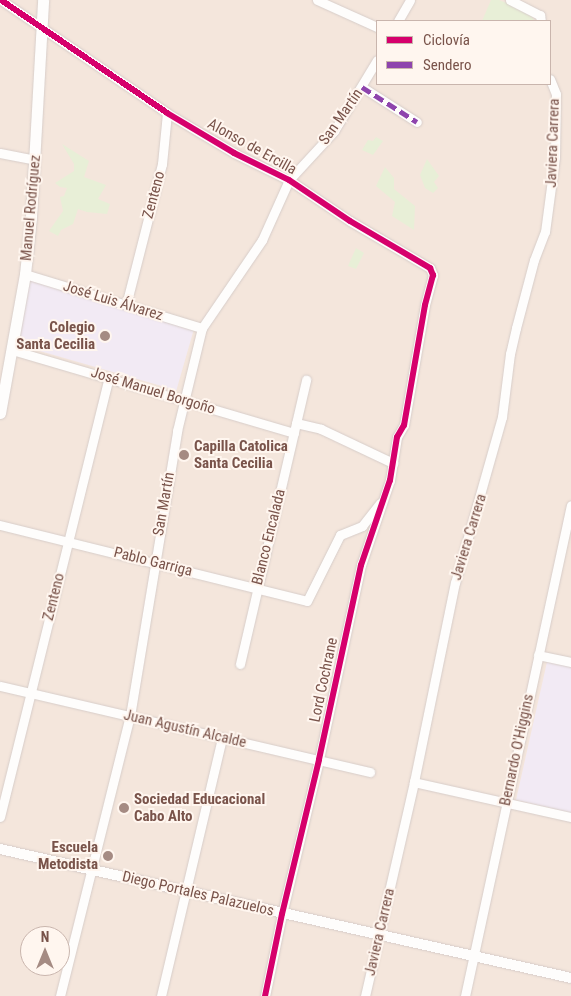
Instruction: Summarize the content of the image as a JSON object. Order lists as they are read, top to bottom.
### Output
{
  "streets": {
    "main road": ["Manuel Rodríguez"],
    "street": [
      "San Martín",
      "Javiera Carrera",
      "Alonso de Ercilla",
      "Zenteno",
      "José Luis Álvarez",
      "José Manuel Borgoño",
      "Blanco Encalada",
      "Pablo Garriga",
      "Lord Cochrane",
      "Juan Agustín Alcalde",
      "Bernardo O'Higgins",
      "Diego Portales Palazuelos"
    ]
  },
  "crossings": [
    ["San Martín", "Alonso de Ercilla"],
    ["San Martín", "José Luis Álvarez"],
    ["San Martín", "José Manuel Borgoño"],
    ["San Martín", "Pablo Garriga"],
    ["San Martín", "Juan Agustín Alcalde"],
    ["San Martín", "Diego Portales Palazuelos"],
    ["Javiera Carrera", "Diego Portales Palazuelos"],
    ["Alonso de Ercilla", "Zenteno"],
    ["Alonso de Ercilla", "Manuel Rodríguez"],
    ["Alonso de Ercilla", "Lord Cochrane"],
    ["Zenteno", "José Luis Álvarez"],
    ["Zenteno", "José Manuel Borgoño"],
    ["Zenteno", "Pablo Garriga"],
    ["Zenteno", "Juan Agustín Alcalde"],
    ["Manuel Rodríguez", "José Luis Álvarez"],
    ["Manuel Rodríguez", "José Manuel Borgoño"],
    ["José Manuel Borgoño", "Blanco Encalada"],
    ["Blanco Encalada", "Pablo Garriga"],
    ["Pablo Garriga", "Lord Cochrane"],
    ["Lord Cochrane", "Juan Agustín Alcalde"],
    ["Lord Cochrane", "Diego Portales Palazuelos"],
    ["Bernardo O'Higgins", "Diego Portales Palazuelos"]
  ],
  "places": [
    "Colegio Santa Cecilia",
    "Capilla Catolica Santa Cecilia",
    "Sociedad Educacional Cabo Alto",
    "Escuela Metodista"
  ],
  "legend": ["Ciclovía", "Sendero"],
  "north": "top"
}
